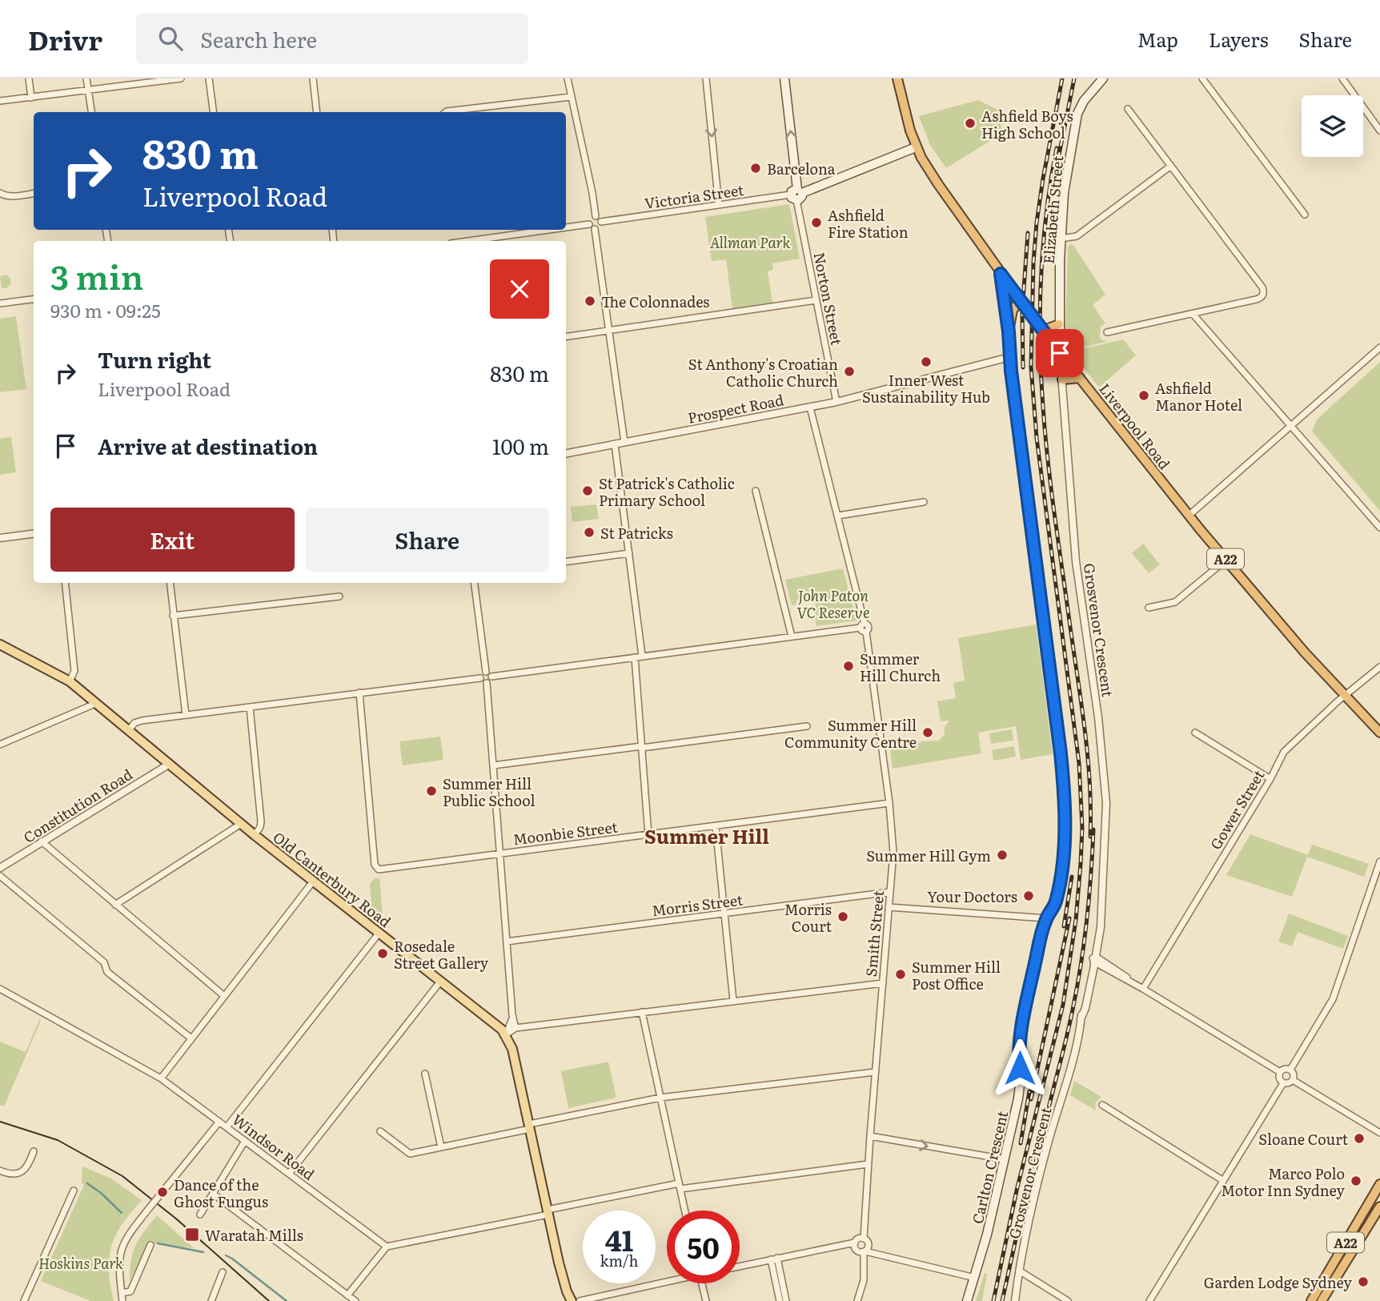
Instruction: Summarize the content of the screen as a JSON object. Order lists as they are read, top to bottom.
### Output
{
  "streets": {
    "highway": ["Liverpool Road", "A22"],
    "main road": ["Elizabeth Street", "Old Canterbury Road", "Carlton Crescent"],
    "street": [
      "Victoria Street",
      "Norton Street",
      "Prospect Road",
      "Grosvenor Crescent",
      "Constitution Road",
      "Gower Street",
      "Moonbie Street",
      "Morris Street",
      "Smith Street",
      "Windsor Road"
    ]
  },
  "crossings": [
    ["Victoria Street", "Norton Street"],
    ["Elizabeth Street", "Liverpool Road"],
    ["Elizabeth Street", "Grosvenor Crescent"],
    ["Norton Street", "Prospect Road"],
    ["Prospect Road", "Smith Street"],
    ["Prospect Road", "Carlton Crescent"],
    ["Liverpool Road", "Grosvenor Crescent"],
    ["Liverpool Road", "Gower Street"],
    ["Liverpool Road", "Carlton Crescent"],
    ["Constitution Road", "Old Canterbury Road"],
    ["Moonbie Street", "Smith Street"],
    ["Morris Street", "Smith Street"]
  ],
  "districts": ["Summer Hill"],
  "parks": ["Allman Park", "John Paton VC Reserve", "Hoskins Park"],
  "places": {
    "other": [
      "Ashfield Boys High School",
      "Barcelona",
      "Ashfield Fire Station",
      "The Colonnades",
      "Inner West Sustainability Hub",
      "St Anthony's Croatian Catholic Church",
      "Ashfield Manor Hotel",
      "St Patrick's Catholic Primary School",
      "St Patricks",
      "Summer Hill Church",
      "Summer Hill Community Centre",
      "Summer Hill Public School",
      "Summer Hill Gym",
      "Your Doctors",
      "Morris Court",
      "Rosedale Street Gallery",
      "Summer Hill Post Office",
      "Sloane Court",
      "Marco Polo Motor Inn Sydney",
      "Dance of the Ghost Fungus",
      "Garden Lodge Sydney"
    ],
    "transit": ["Waratah Mills"]
  },
  "page": {
    "header": "Drivr",
    "search": "Search here",
    "nav": ["Map", "Layers", "Share"],
    "turn": ["830 m", "Liverpool Road"],
    "heading": ["3 min", "930 m · 09:25"],
    "list": [
      {
        "name": "Turn right",
        "note": "Liverpool Road",
        "value": "830 m"
      },
      {
        "name": "Arrive at destination",
        "value": "100 m"
      }
    ],
    "buttons": ["Exit", "Share"],
    "speed": "41 km/h",
    "limit": "50"
  }
}
